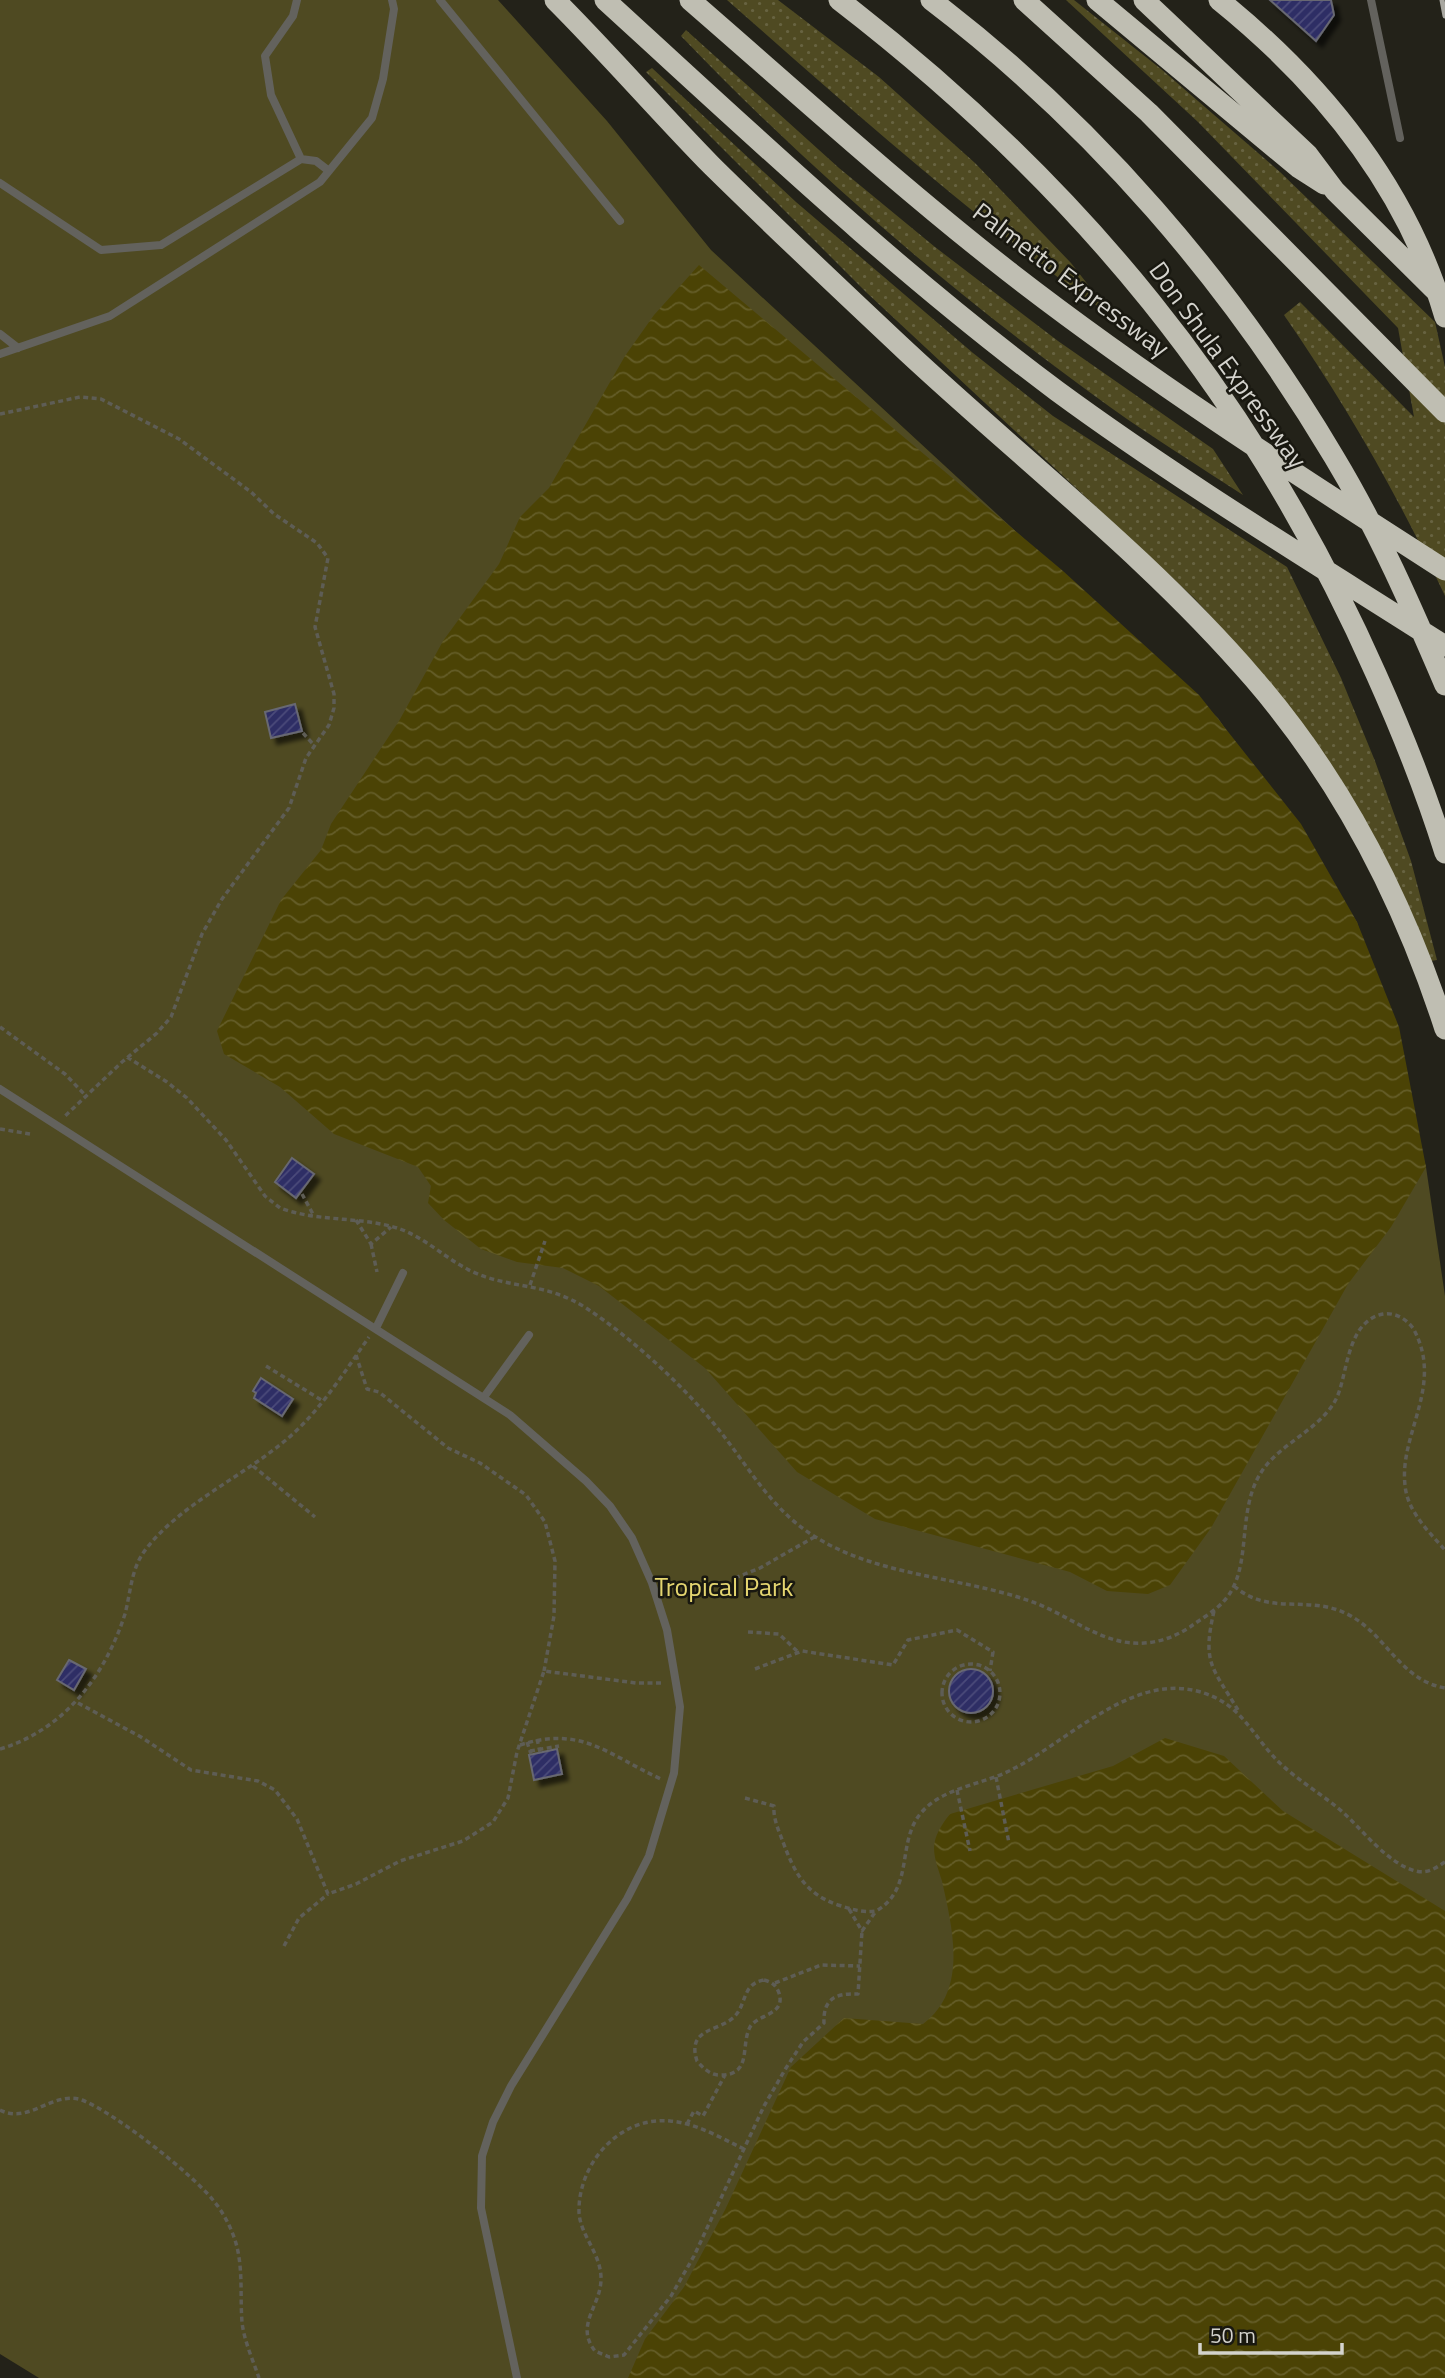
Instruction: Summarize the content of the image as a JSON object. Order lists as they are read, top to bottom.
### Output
{
  "streets": {
    "highway": ["Palmetto Expressway", "Don Shula Expressway"]
  },
  "parks": ["Tropical Park"],
  "scale_bar": "50 m"
}
